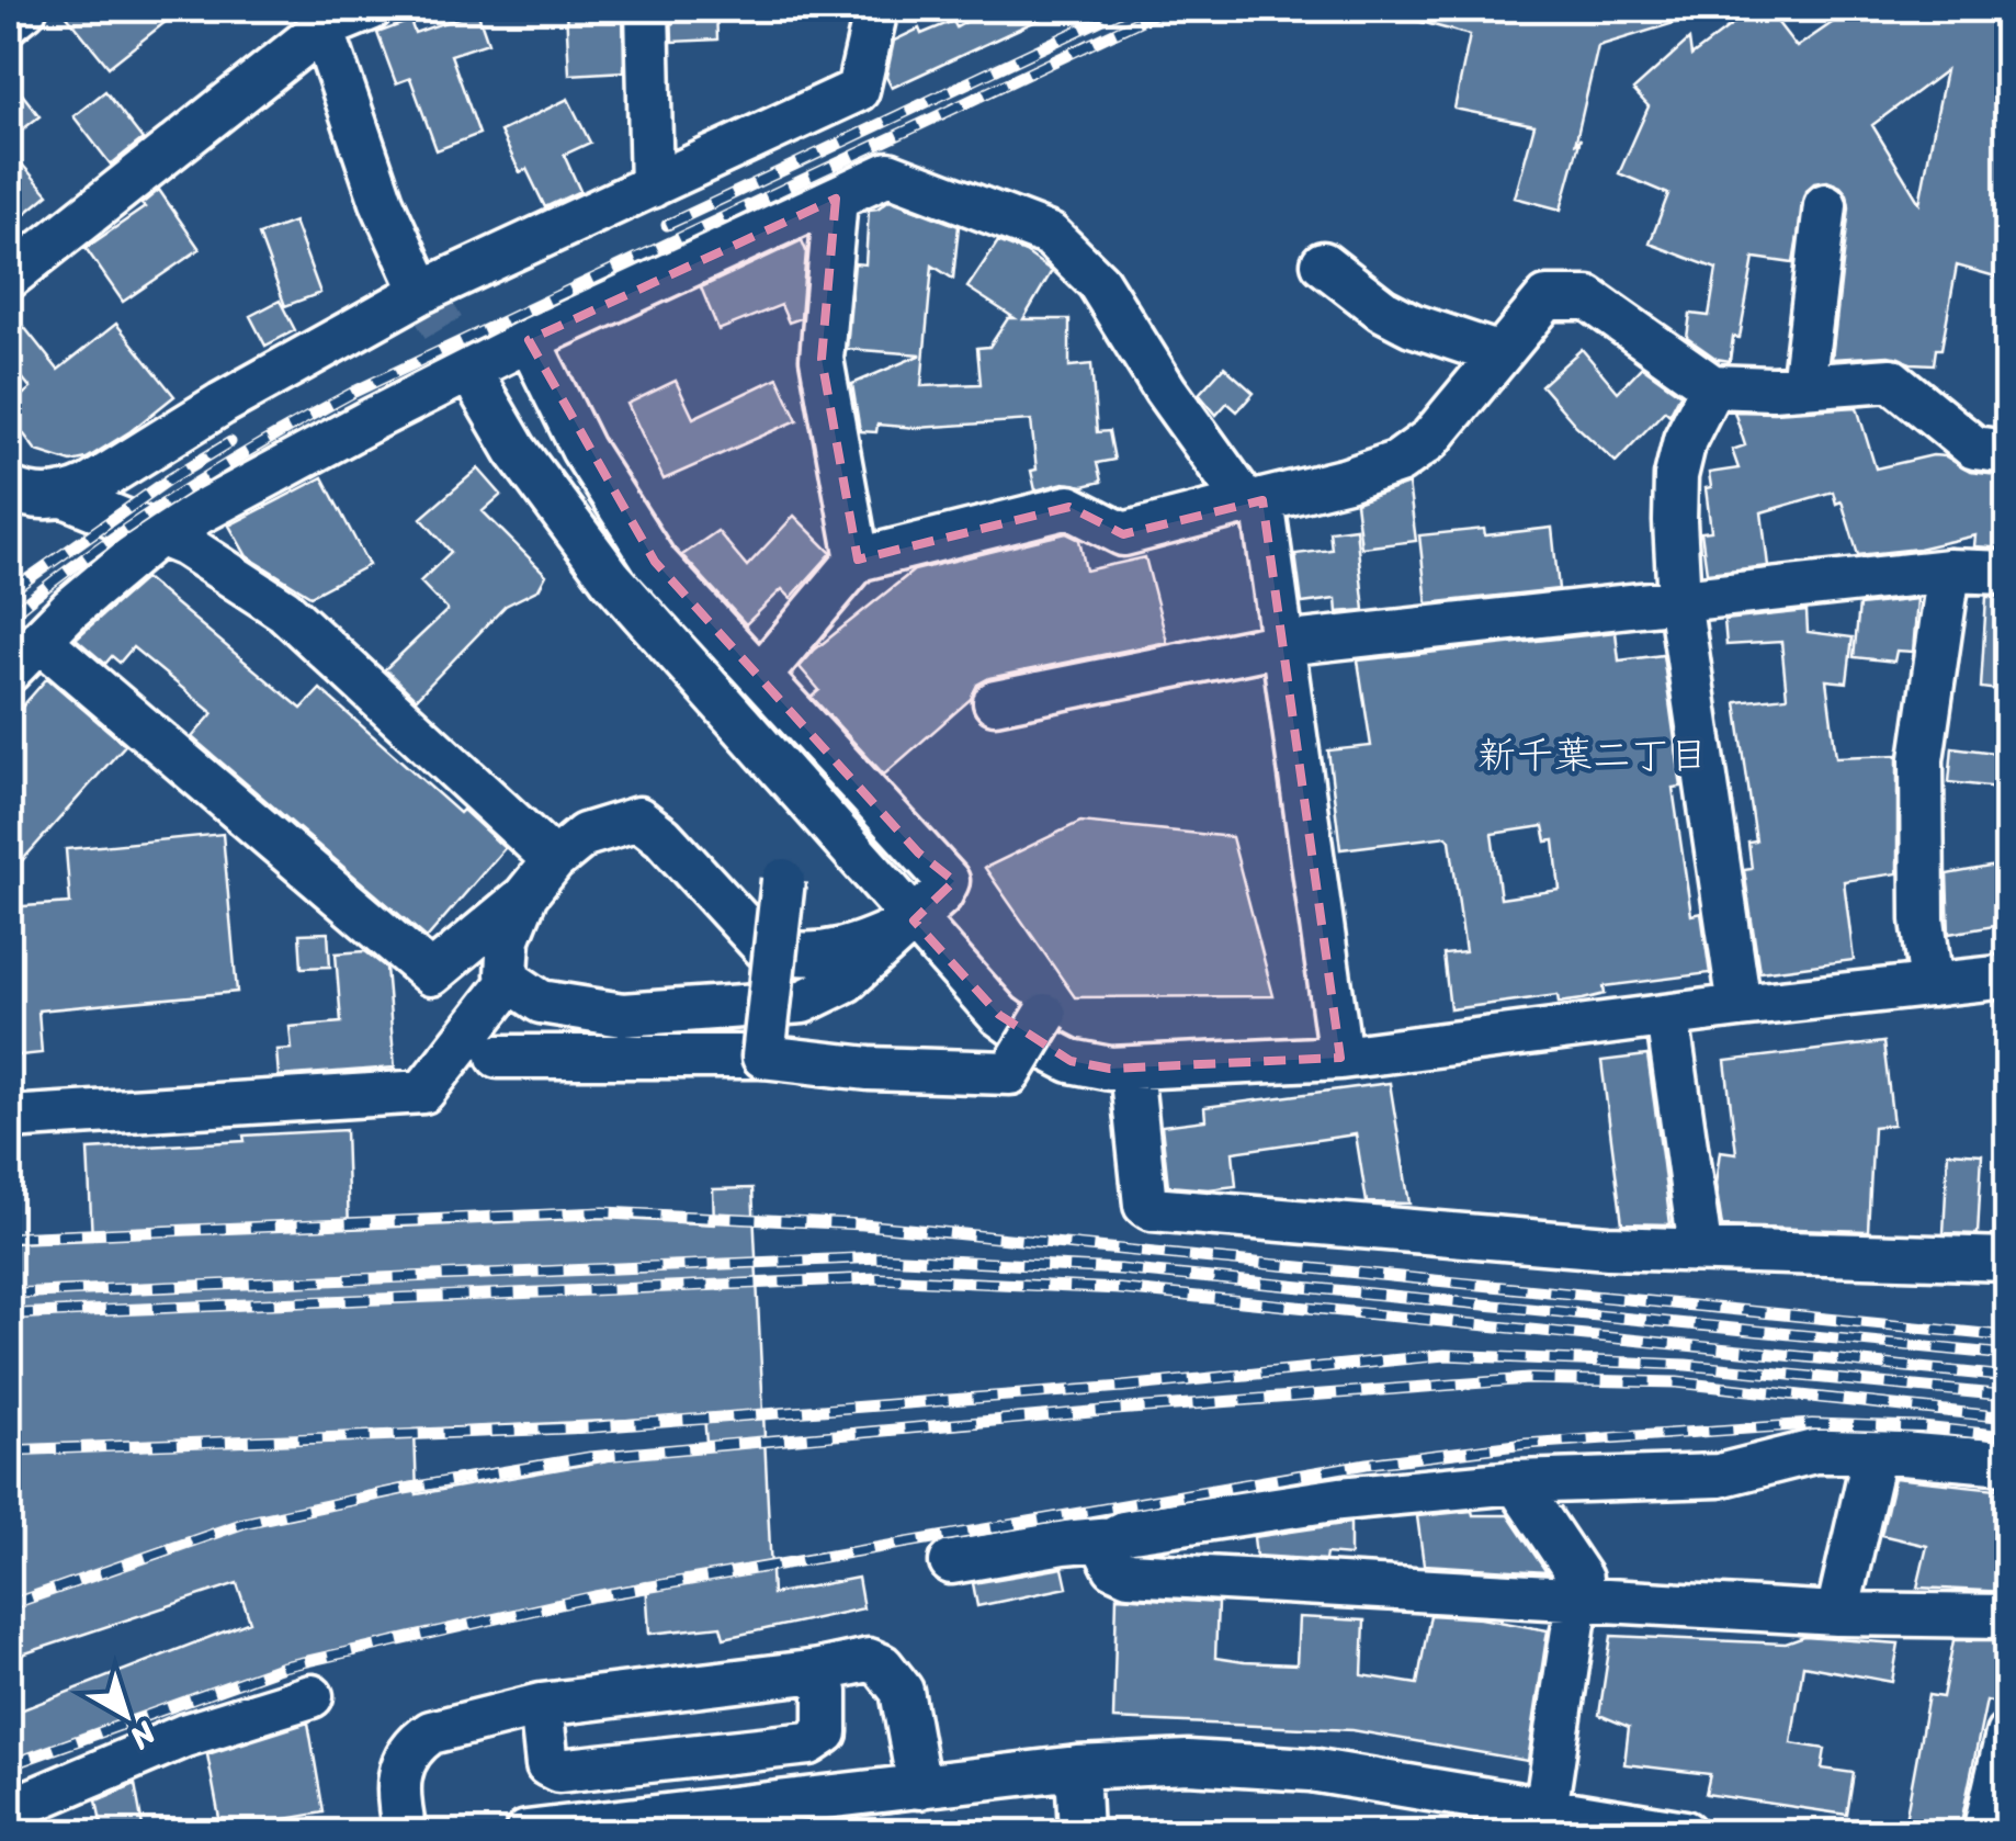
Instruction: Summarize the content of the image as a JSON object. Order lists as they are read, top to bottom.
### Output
{
  "districts": ["新千葉二丁目"],
  "north": "bottom right"
}
